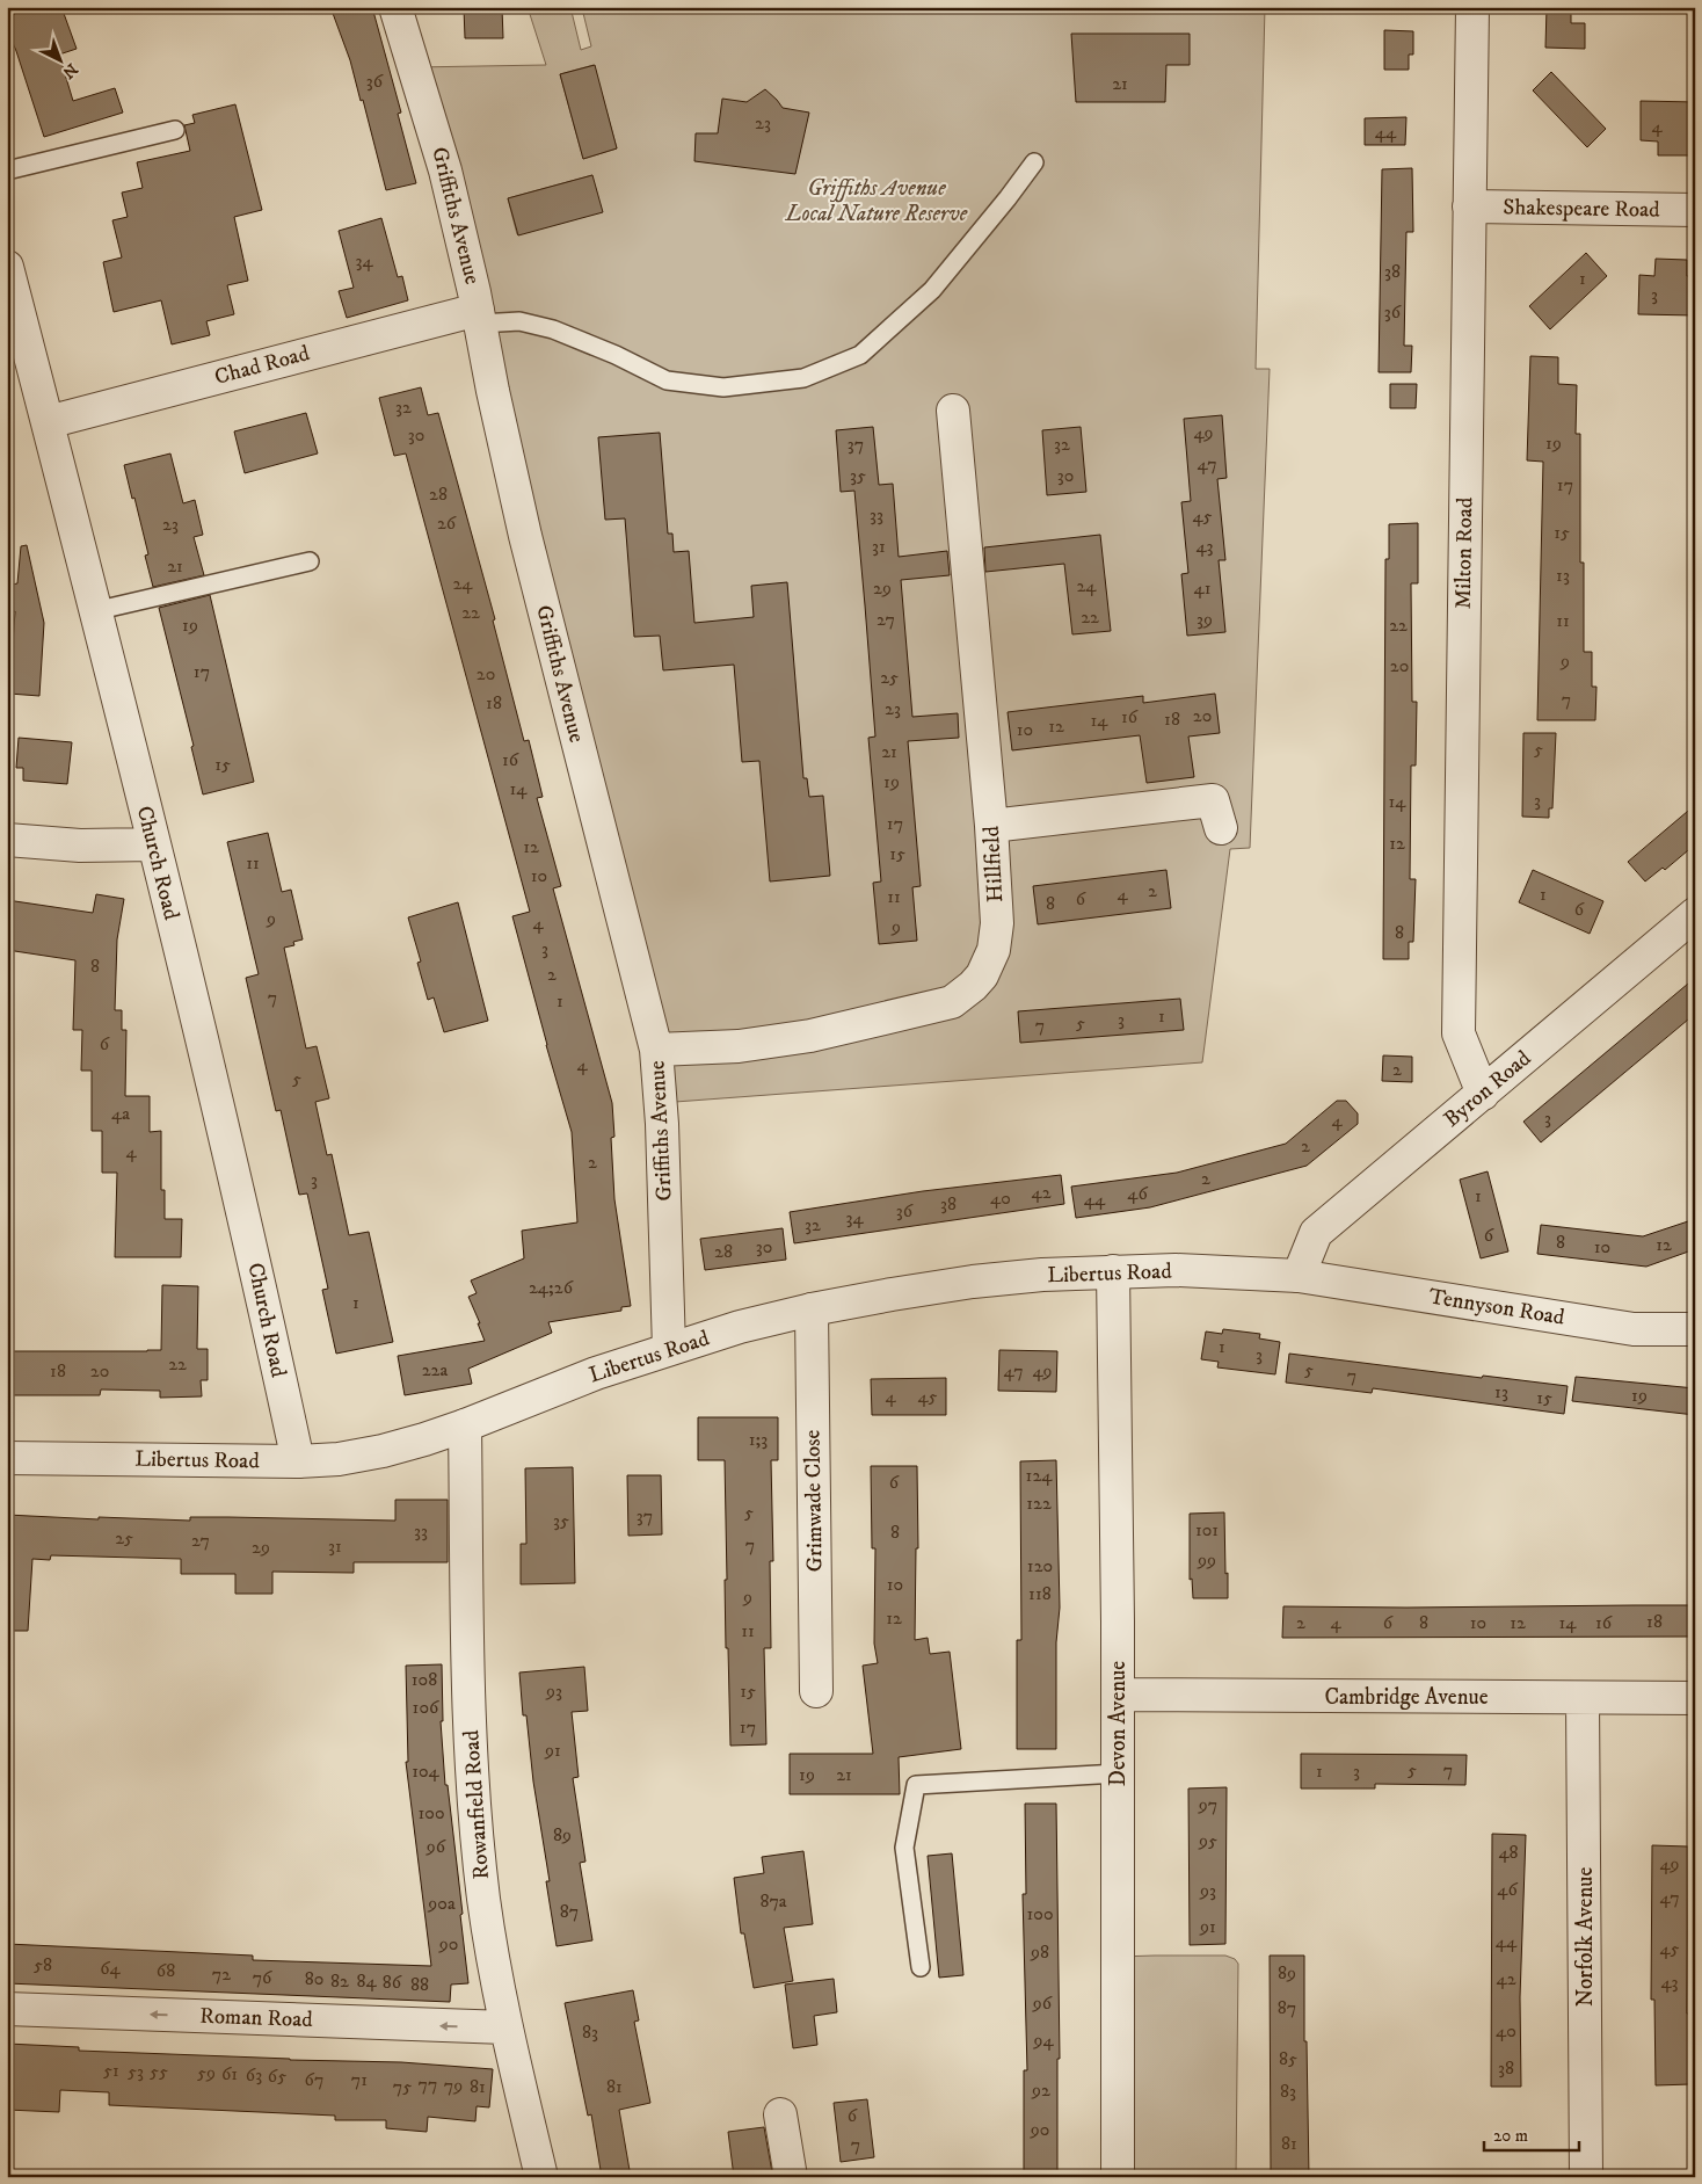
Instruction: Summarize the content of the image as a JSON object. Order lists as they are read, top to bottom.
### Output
{
  "streets": {
    "street": [
      "Shakespeare Road",
      "Griffiths Avenue",
      "Chad Road",
      "Milton Road",
      "Church Road",
      "Hillfield",
      "Byron Road",
      "Libertus Road",
      "Tennyson Road",
      "Grimwade Close",
      "Cambridge Avenue",
      "Devon Avenue",
      "Rowanfield Road",
      "Norfolk Avenue",
      "Roman Road"
    ]
  },
  "crossings": [
    ["Shakespeare Road", "Milton Road"],
    ["Griffiths Avenue", "Chad Road"],
    ["Griffiths Avenue", "Hillfield"],
    ["Griffiths Avenue", "Libertus Road"],
    ["Chad Road", "Church Road"],
    ["Milton Road", "Byron Road"],
    ["Church Road", "Libertus Road"],
    ["Byron Road", "Libertus Road"],
    ["Byron Road", "Tennyson Road"],
    ["Libertus Road", "Tennyson Road"],
    ["Libertus Road", "Grimwade Close"],
    ["Libertus Road", "Devon Avenue"],
    ["Libertus Road", "Rowanfield Road"],
    ["Cambridge Avenue", "Devon Avenue"],
    ["Cambridge Avenue", "Norfolk Avenue"],
    ["Rowanfield Road", "Roman Road"]
  ],
  "one_way": ["Roman Road"],
  "parks": ["Griffiths Avenue Local Nature Reserve"],
  "house_numbers": [
    "36",
    "21",
    "23",
    "4",
    "44",
    "34",
    "38",
    "1",
    "3",
    "36",
    "32",
    "49",
    "30",
    "19",
    "37",
    "32",
    "47",
    "35",
    "30",
    "17",
    "28",
    "33",
    "45",
    "26",
    "23",
    "15",
    "31",
    "43",
    "21",
    "13",
    "24",
    "24",
    "29",
    "41",
    "22",
    "22",
    "27",
    "39",
    "11",
    "19",
    "22",
    "9",
    "20",
    "17",
    "20",
    "25",
    "7",
    "18",
    "23",
    "20",
    "16",
    "18",
    "14",
    "12",
    "10",
    "5",
    "21",
    "16",
    "15",
    "19",
    "14",
    "3",
    "14",
    "17",
    "12",
    "12",
    "15",
    "11",
    "10",
    "2",
    "4",
    "1",
    "11",
    "6",
    "8",
    "6",
    "9",
    "4",
    "9",
    "8",
    "3",
    "8",
    "2",
    "7",
    "1",
    "1",
    "3",
    "5",
    "7",
    "6",
    "4",
    "2",
    "5",
    "4a",
    "3",
    "4",
    "2",
    "4",
    "2",
    "2",
    "3",
    "42",
    "46",
    "1",
    "40",
    "44",
    "38",
    "36",
    "34",
    "32",
    "6",
    "8",
    "12",
    "30",
    "10",
    "28",
    "24;26",
    "1",
    "1",
    "3",
    "22",
    "22a",
    "5",
    "18",
    "20",
    "47",
    "49",
    "7",
    "13",
    "19",
    "4",
    "45",
    "15",
    "1;3",
    "124",
    "6",
    "122",
    "5",
    "37",
    "35",
    "101",
    "33",
    "8",
    "25",
    "27",
    "7",
    "31",
    "29",
    "99",
    "120",
    "10",
    "118",
    "9",
    "12",
    "18",
    "2",
    "4",
    "6",
    "8",
    "10",
    "12",
    "14",
    "16",
    "11",
    "108",
    "93",
    "15",
    "106",
    "17",
    "91",
    "5",
    "7",
    "104",
    "1",
    "3",
    "19",
    "21",
    "97",
    "100",
    "89",
    "95",
    "96",
    "48",
    "49",
    "46",
    "93",
    "47",
    "87a",
    "90a",
    "87",
    "100",
    "91",
    "44",
    "90",
    "45",
    "98",
    "58",
    "64",
    "68",
    "89",
    "72",
    "76",
    "80",
    "42",
    "82",
    "84",
    "86",
    "43",
    "88",
    "96",
    "87",
    "40",
    "83",
    "94",
    "85",
    "38",
    "51",
    "53",
    "55",
    "59",
    "61",
    "63",
    "65",
    "67",
    "71",
    "77",
    "79",
    "75",
    "81",
    "81",
    "92",
    "83",
    "6",
    "90",
    "81",
    "7"
  ],
  "scale_bar": "20 m",
  "north": "bottom right"
}
